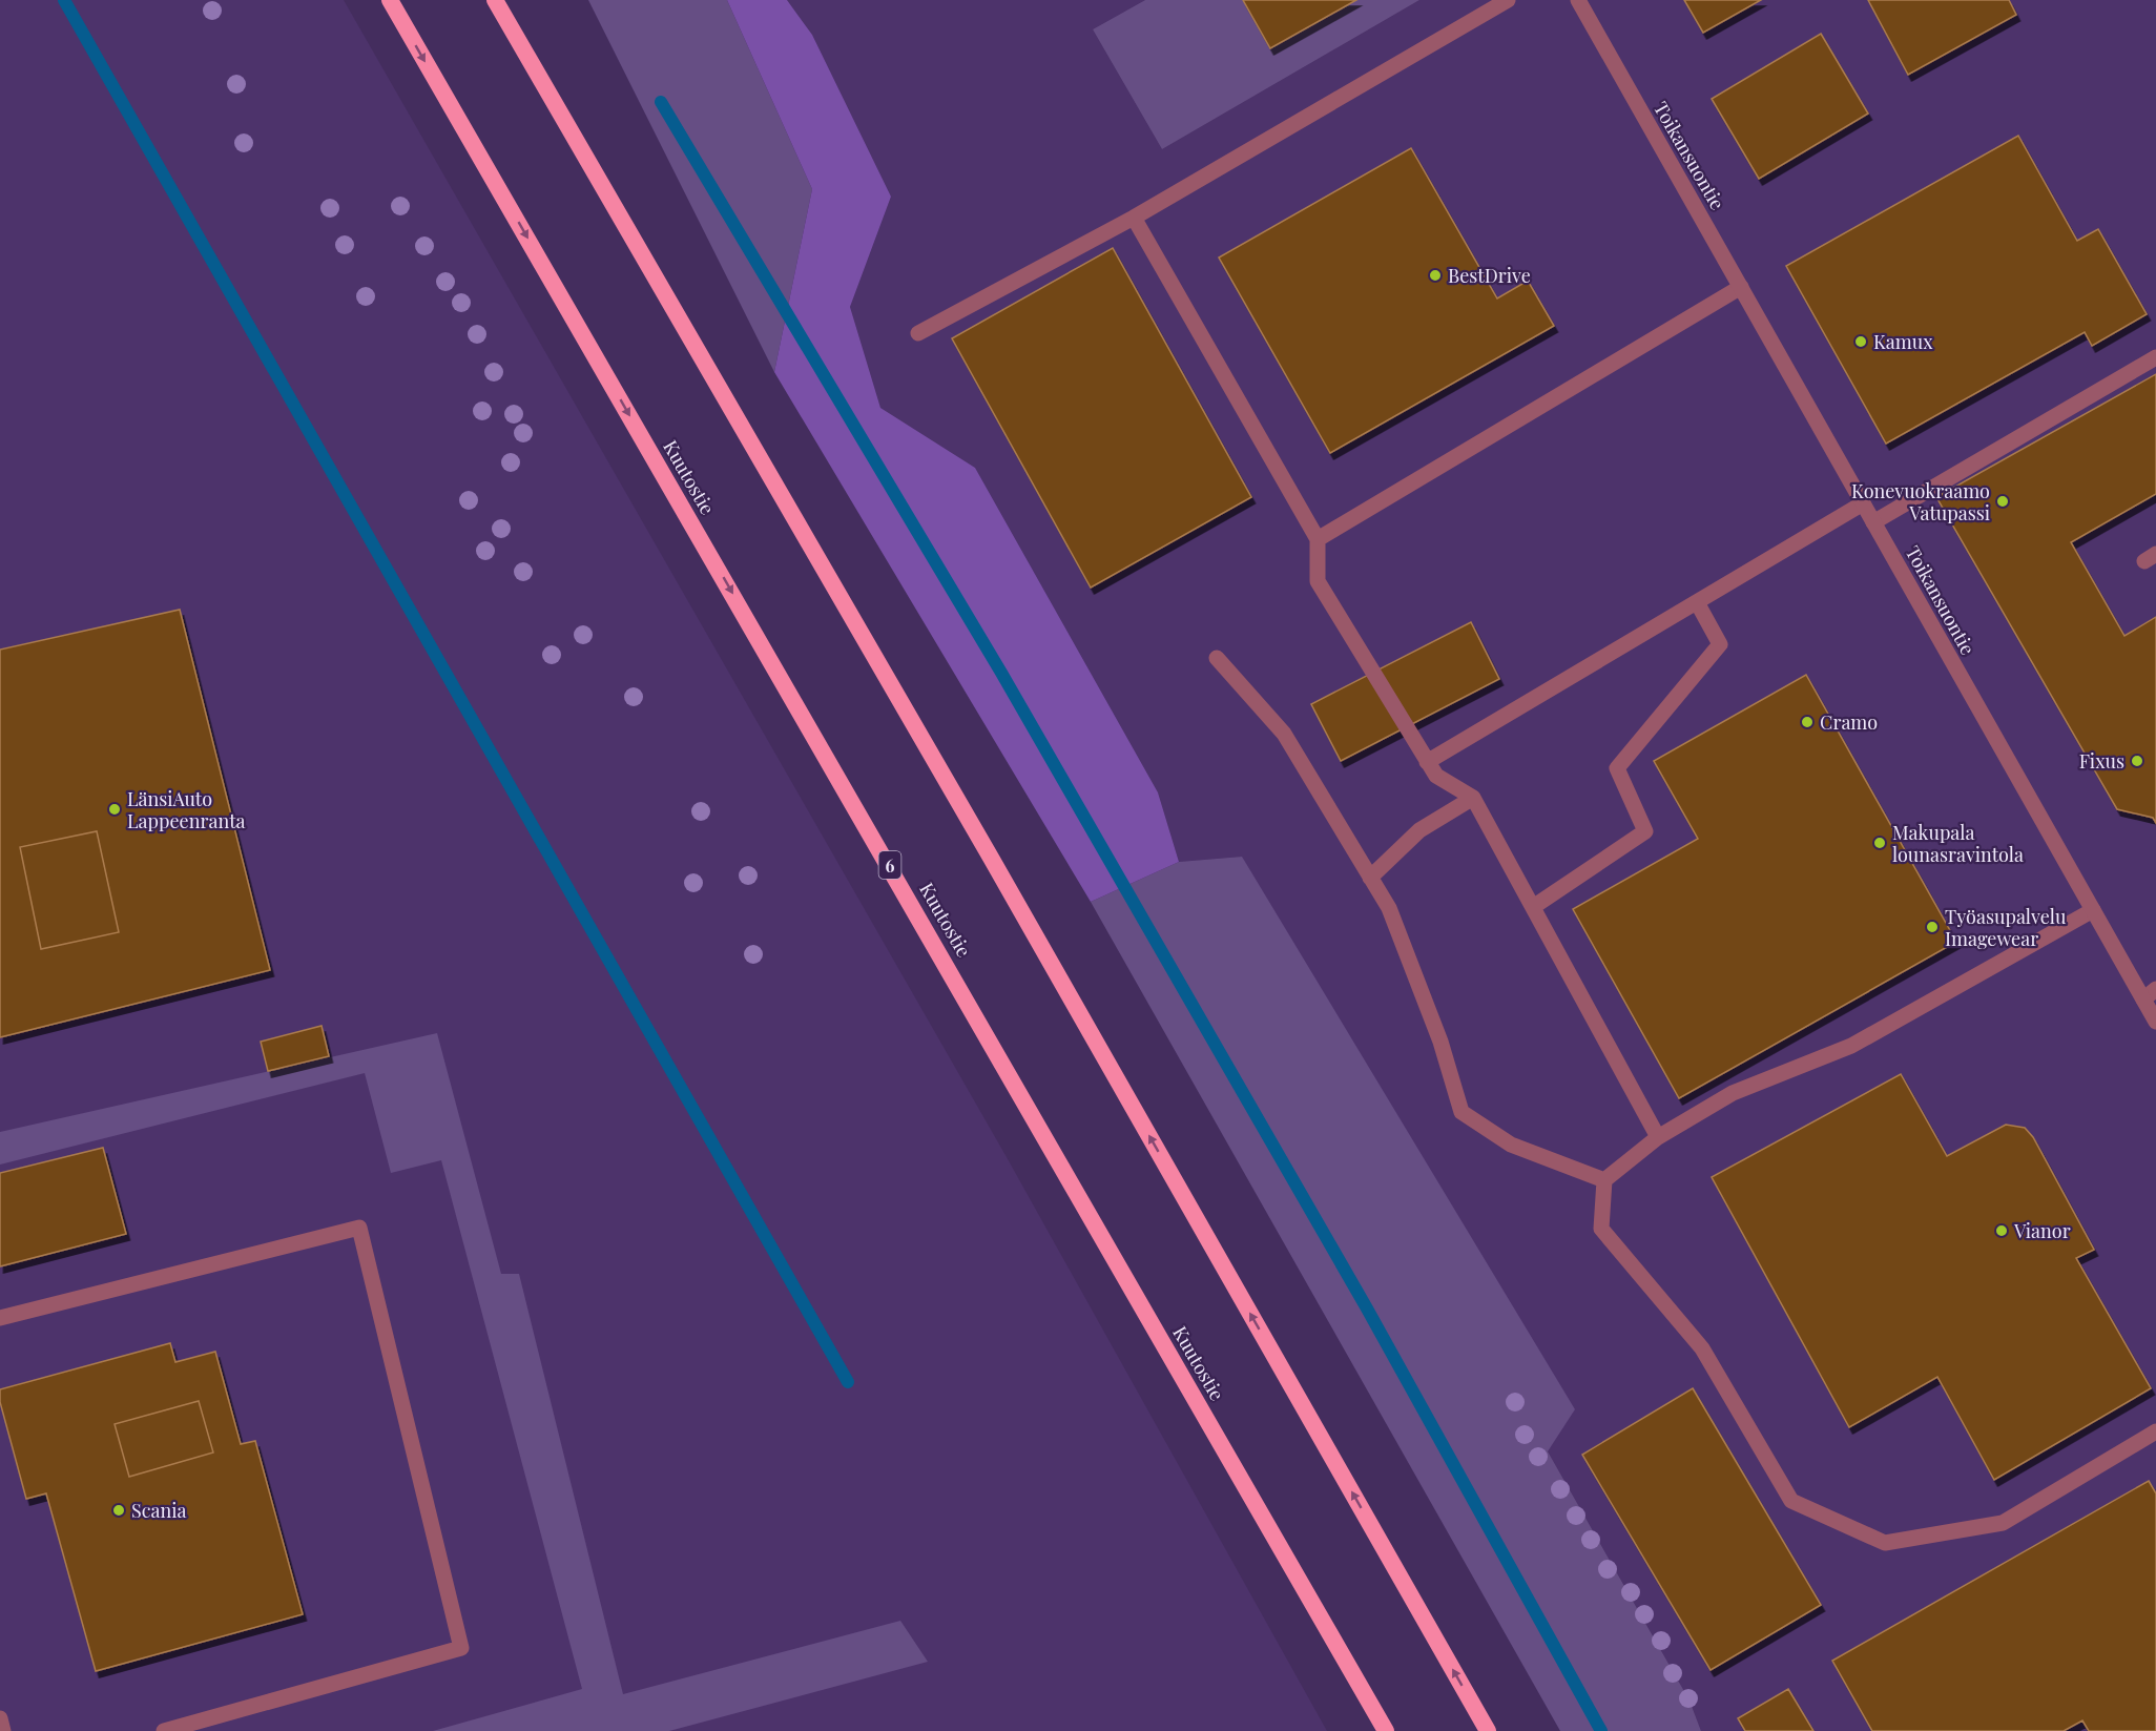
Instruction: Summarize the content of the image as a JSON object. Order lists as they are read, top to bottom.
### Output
{
  "streets": {
    "highway": ["Kuutostie", "6"],
    "street": ["Toikansuontie"]
  },
  "places": [
    "BestDrive",
    "Kamux",
    "Konevuokraamo Vatupassi",
    "Cramo",
    "Fixus",
    "LänsiAuto Lappeenranta",
    "Makupala lounasravintola",
    "Työasupalvelu Imagewear",
    "Vianor",
    "Scania"
  ]
}
